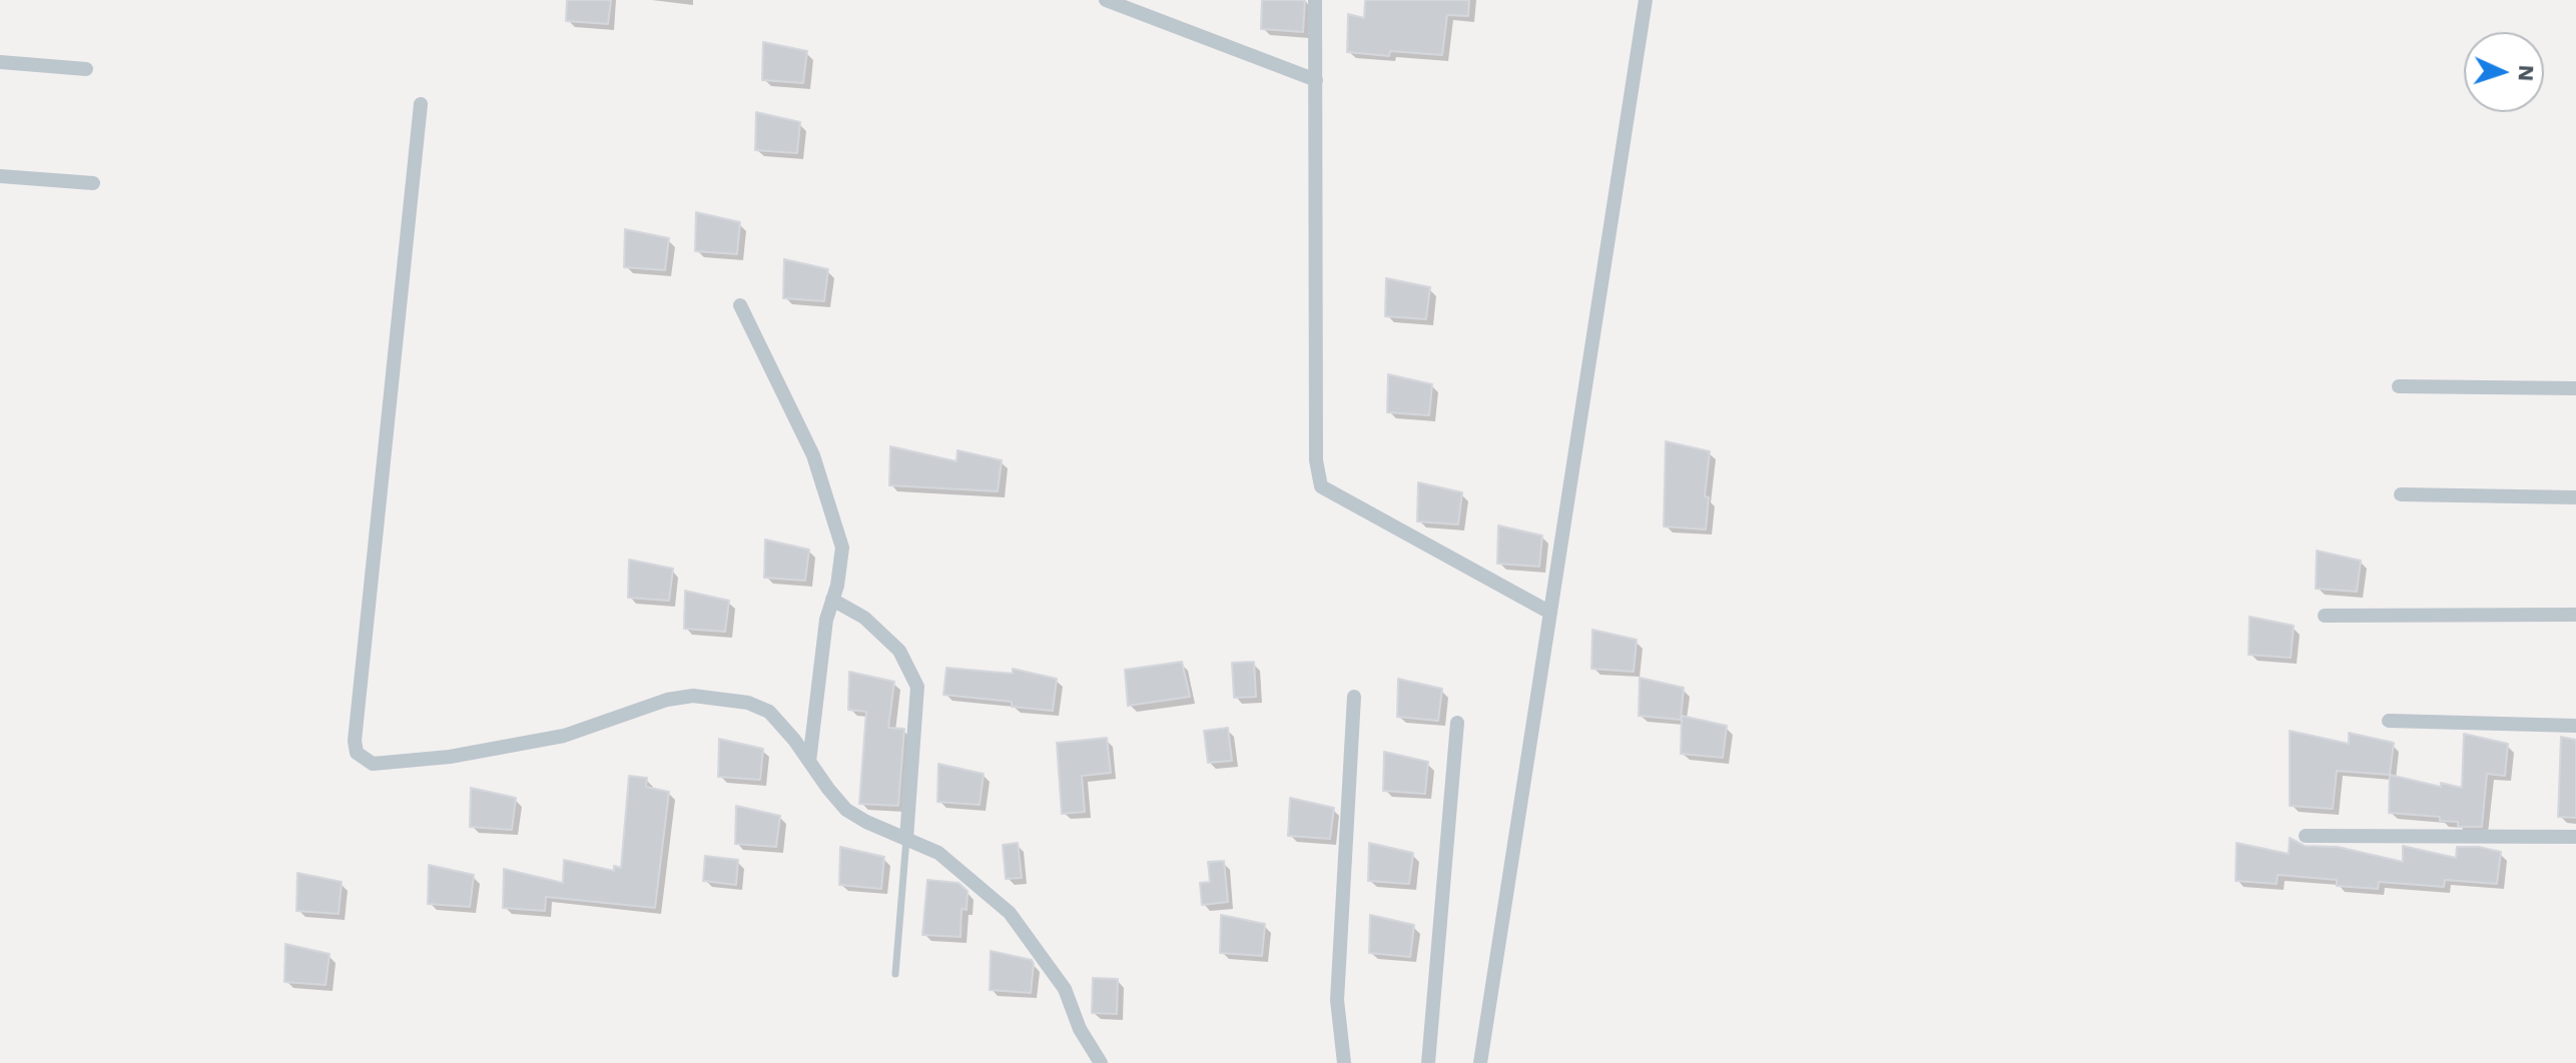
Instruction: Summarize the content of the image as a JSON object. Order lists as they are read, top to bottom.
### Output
{
  "north": "right"
}
